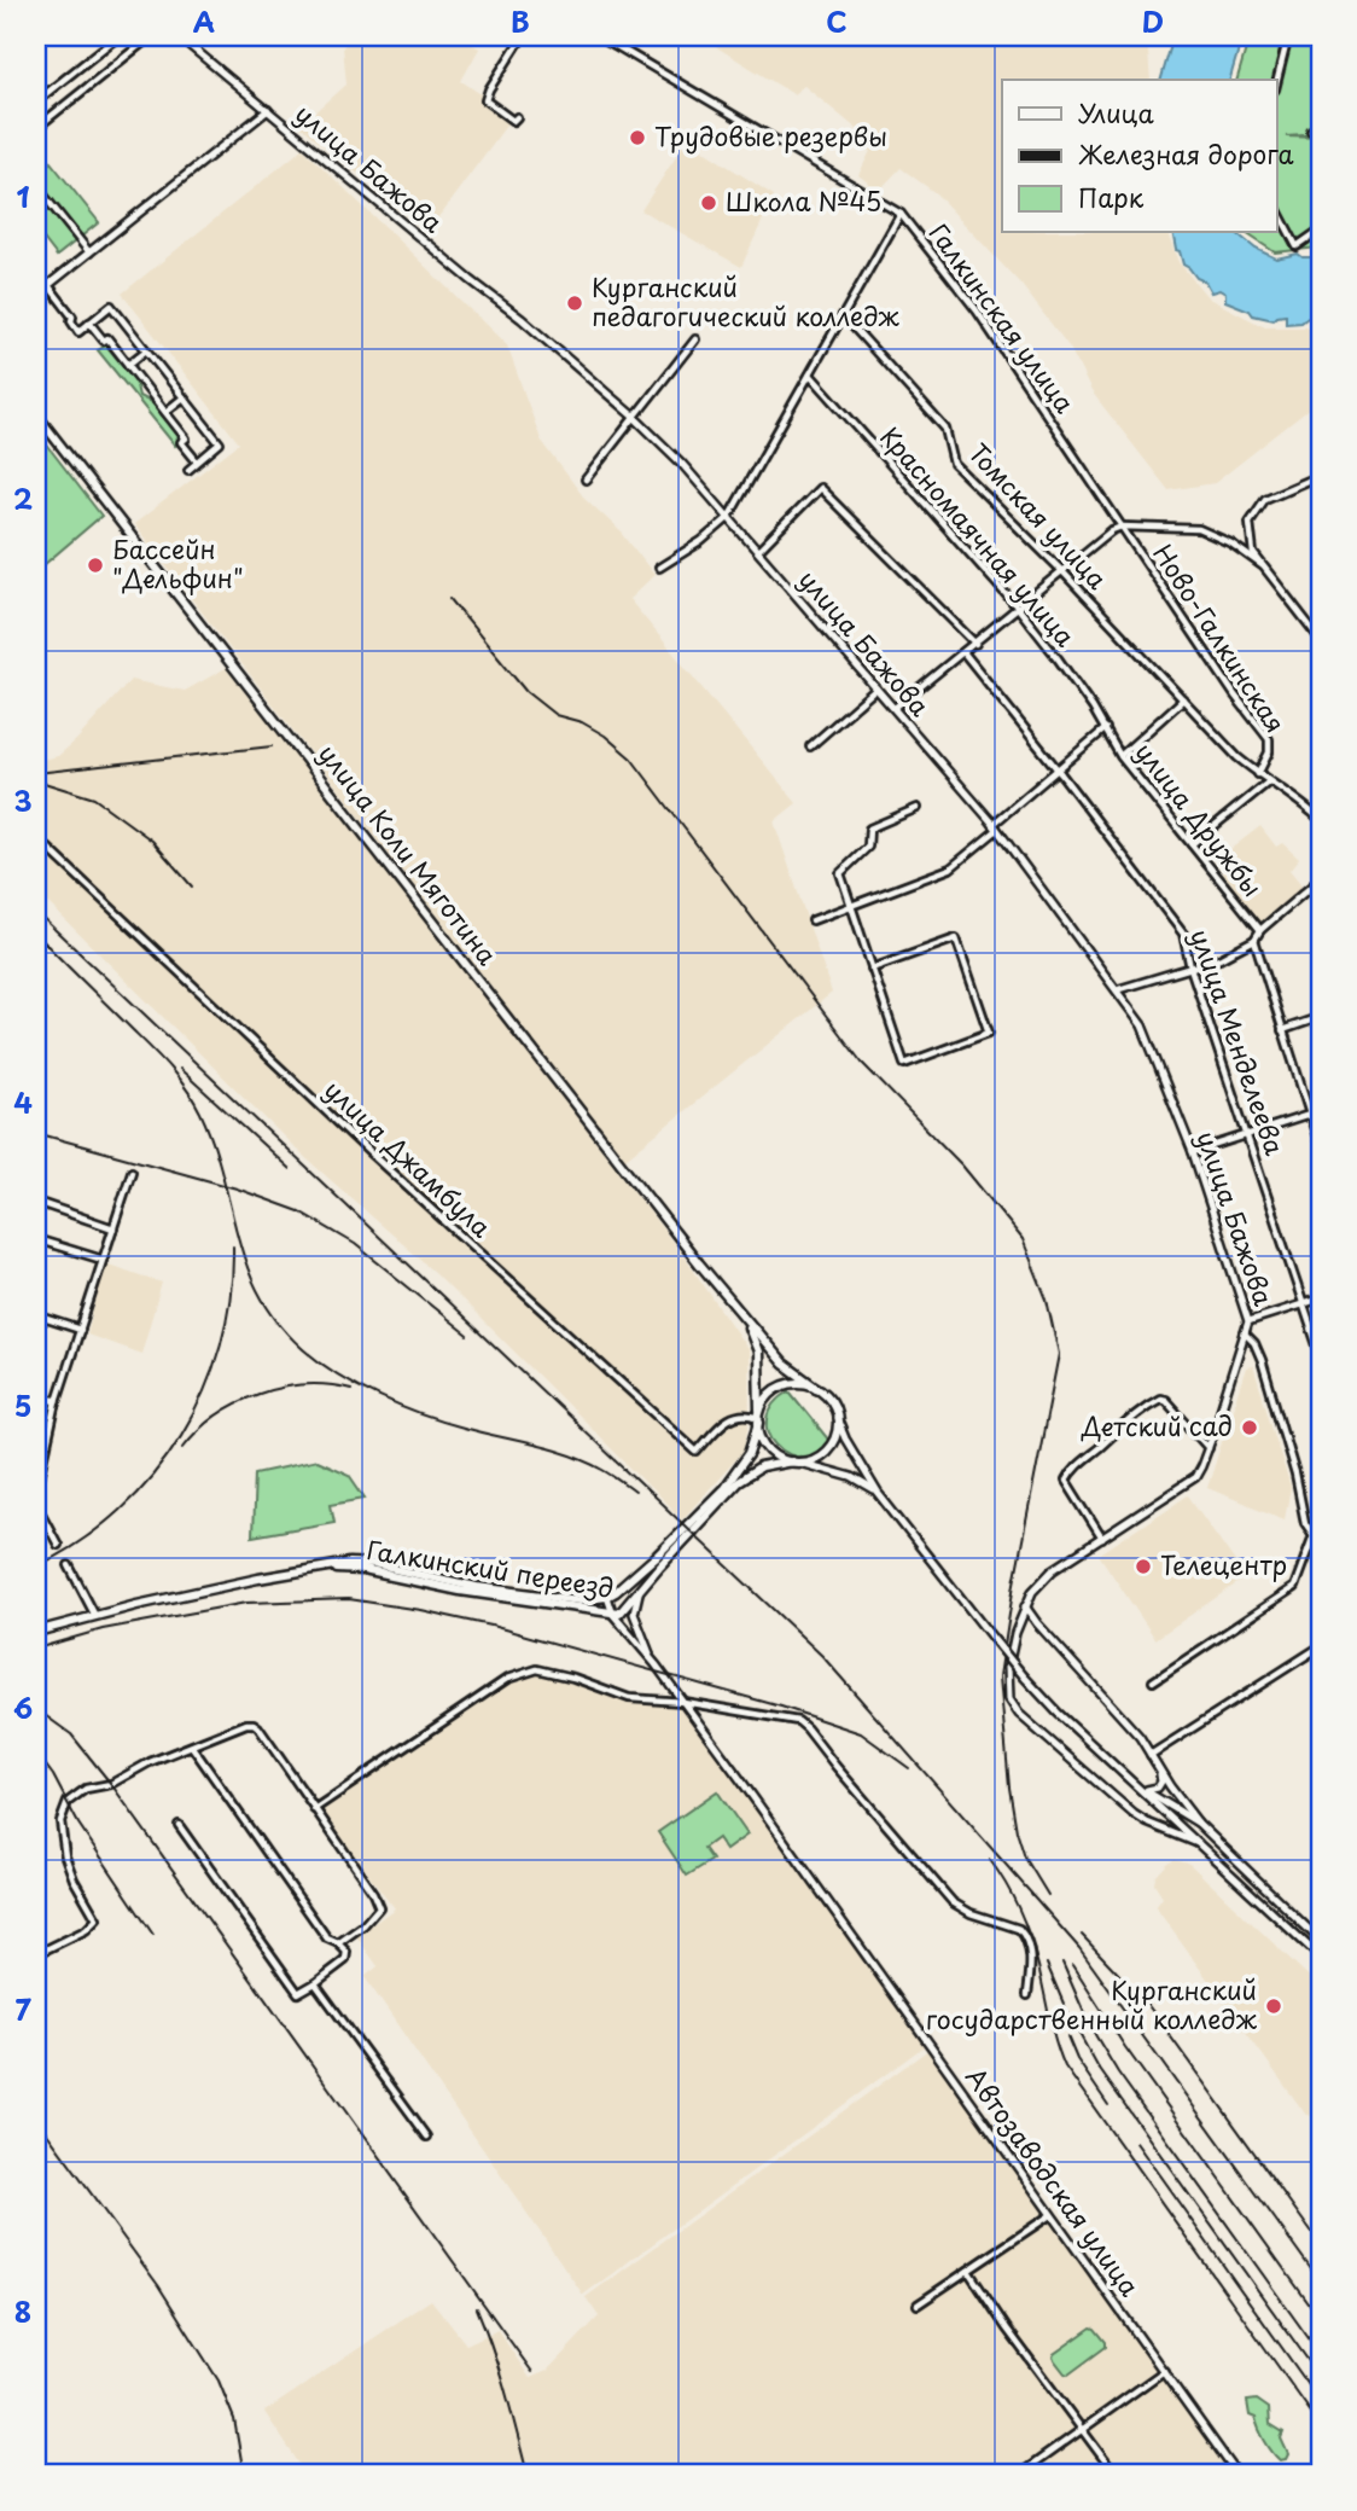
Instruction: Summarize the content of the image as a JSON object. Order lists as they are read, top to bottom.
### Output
{
  "streets": {
    "main road": [
      "улица Бажова",
      "улица Коли Мяготина",
      "Галкинский переезд",
      "Автозаводская улица"
    ],
    "street": [
      "Галкинская улица",
      "Томская улица",
      "Красномаячная улица",
      "Ново-Галкинская",
      "улица Дружбы",
      "улица Менделеева",
      "улица Джамбула"
    ]
  },
  "crossings": [
    ["Галкинская улица", "Ново-Галкинская"],
    ["Томская улица", "Ново-Галкинская"],
    ["Красномаячная улица", "улица Дружбы"],
    ["улица Коли Мяготина", "улица Джамбула"],
    ["улица Коли Мяготина", "Галкинский переезд"],
    ["улица Джамбула", "Галкинский переезд"]
  ],
  "places": [
    "Трудовые резервы",
    "Школа №45",
    "Курганский педагогический колледж",
    "Бассейн \"Дельфин\"",
    "Детский сад",
    "Телецентр",
    "Курганский государственный колледж"
  ],
  "legend": ["Улица", "Железная дорога", "Парк"],
  "grid": {
    "columns": [
      "A",
      "B",
      "C",
      "D"
    ],
    "rows": [
      "1",
      "2",
      "3",
      "4",
      "5",
      "6",
      "7",
      "8"
    ]
  }
}
